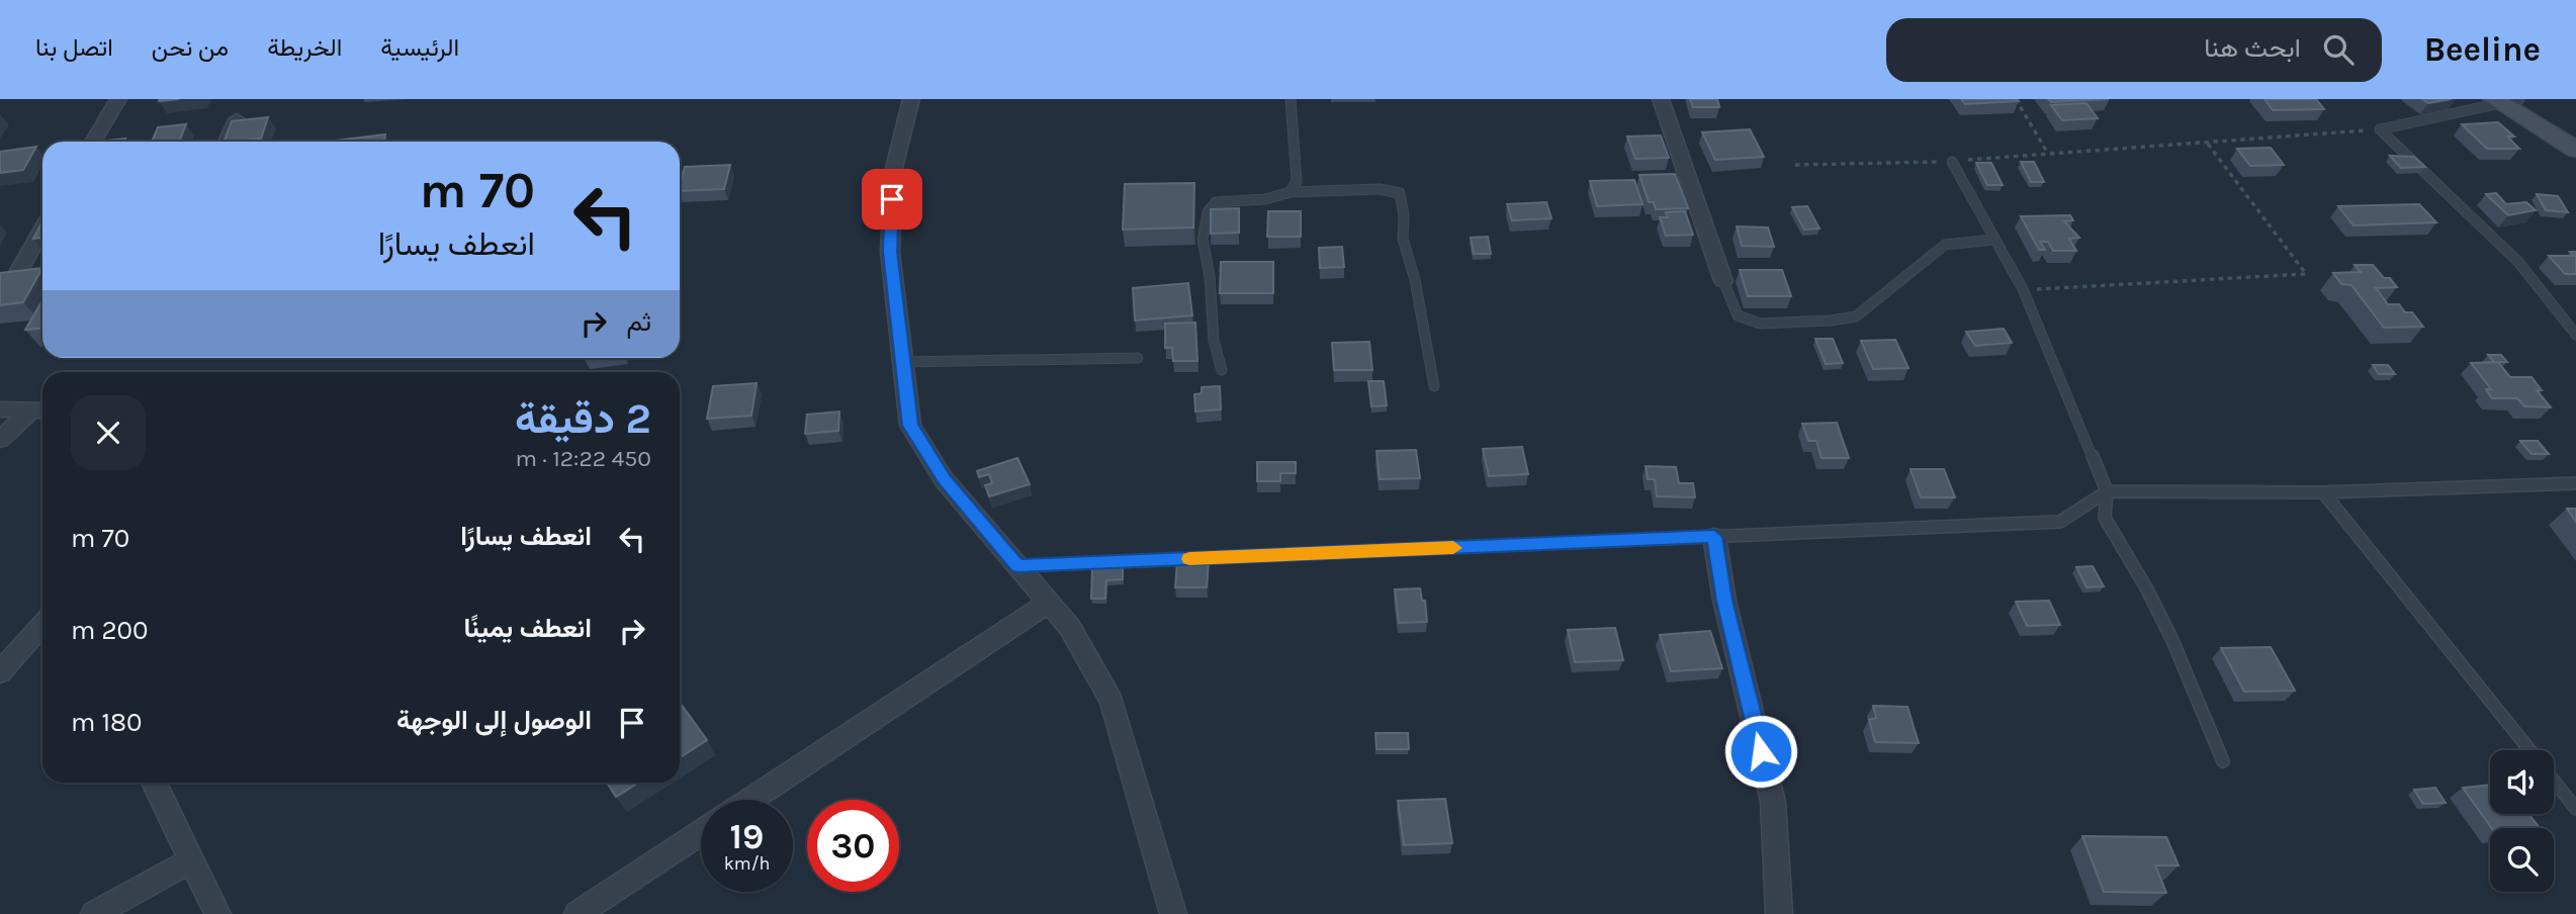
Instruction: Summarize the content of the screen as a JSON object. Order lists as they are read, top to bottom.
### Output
{
  "page": {
    "header": "Beeline",
    "search": "ابحث هنا",
    "nav": [
      "الرئيسية",
      "الخريطة",
      "من نحن",
      "اتصل بنا"
    ],
    "turn": ["70 m", "انعطف يسارًا"],
    "then": "ثم",
    "heading": ["2 دقيقة", "450 m · 12:22"],
    "list": [
      {
        "name": "انعطف يسارًا",
        "value": "70 m"
      },
      {
        "name": "انعطف يمينًا",
        "value": "200 m"
      },
      {
        "name": "الوصول إلى الوجهة",
        "value": "180 m"
      }
    ],
    "speed": "19 km/h",
    "limit": "30"
  }
}
